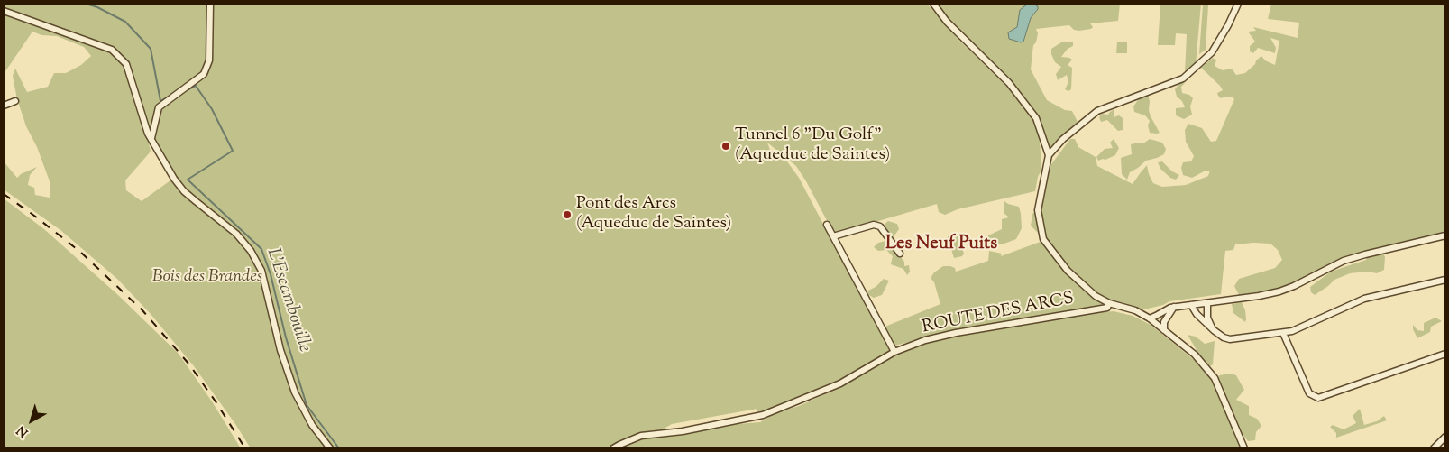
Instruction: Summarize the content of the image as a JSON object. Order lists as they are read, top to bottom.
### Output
{
  "streets": {
    "street": ["ROUTE DES ARCS"]
  },
  "districts": ["Les Neuf Puits"],
  "water": ["L'Escambouille"],
  "parks": ["Bois des Brandes"],
  "places": ["Tunnel 6 \"Du Golf\" (Aqueduc de Saintes)", "Pont des Arcs (Aqueduc de Saintes)"],
  "north": "bottom left"
}
